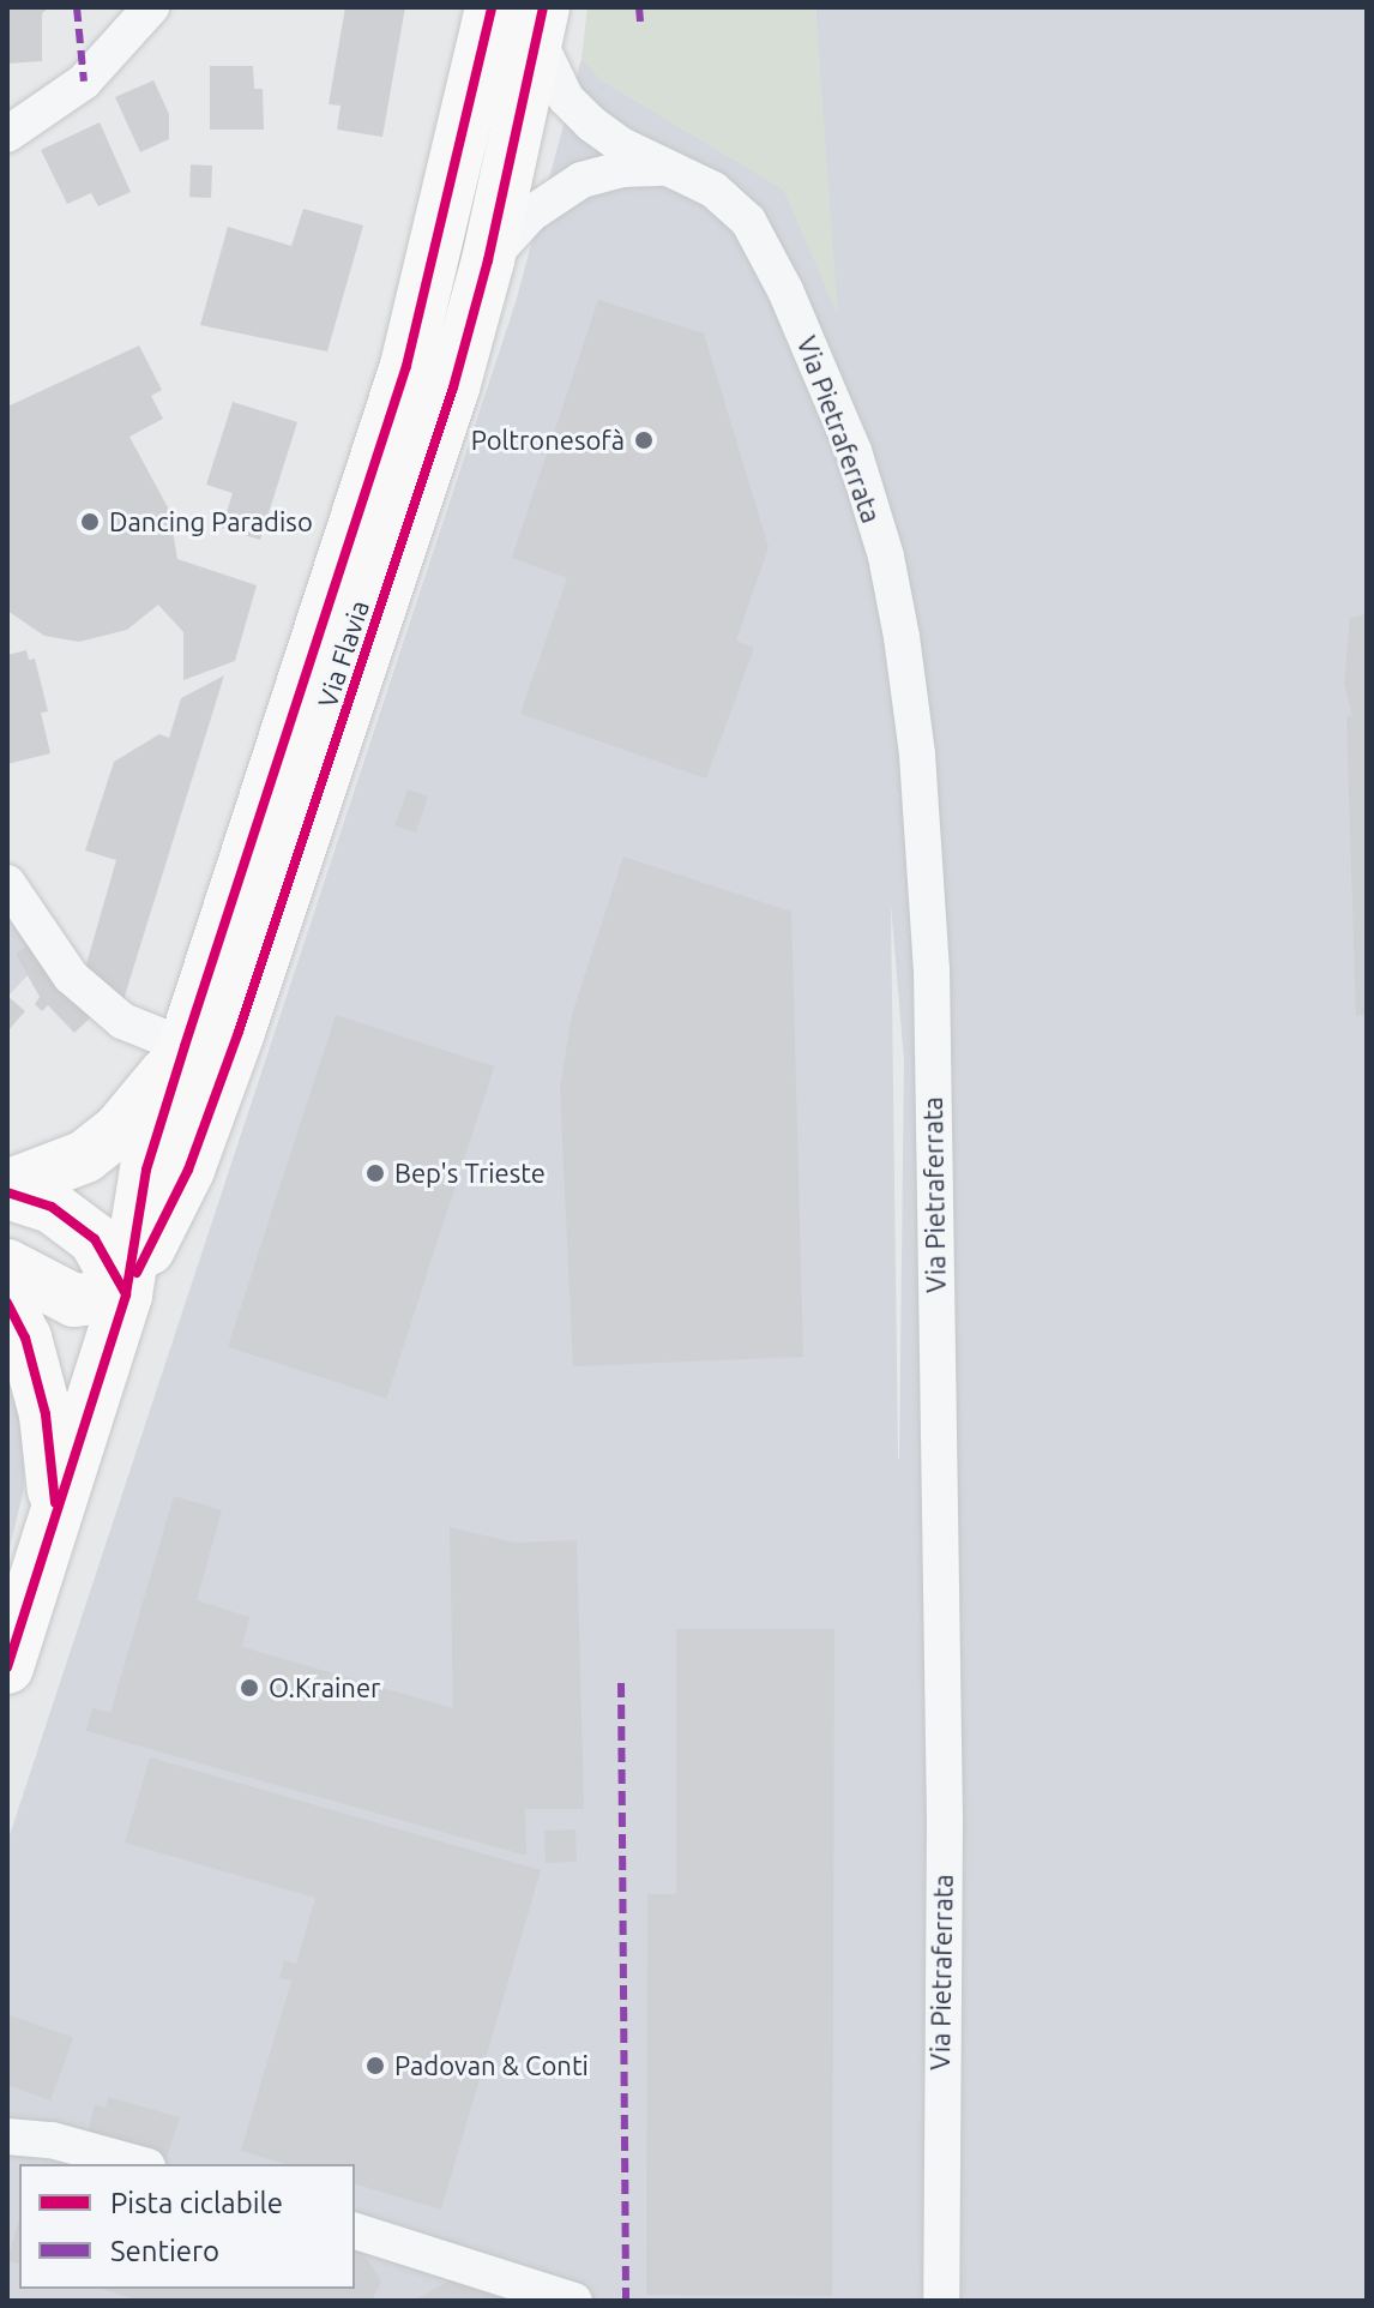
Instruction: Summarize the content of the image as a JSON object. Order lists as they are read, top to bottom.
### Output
{
  "streets": {
    "main road": ["Via Flavia"],
    "street": ["Via Pietraferrata"]
  },
  "crossings": [
    ["Via Pietraferrata", "Via Flavia"]
  ],
  "places": [
    "Poltronesofà",
    "Dancing Paradiso",
    "Bep's Trieste",
    "O.Krainer",
    "Padovan & Conti"
  ],
  "legend": ["Pista ciclabile", "Sentiero"]
}
